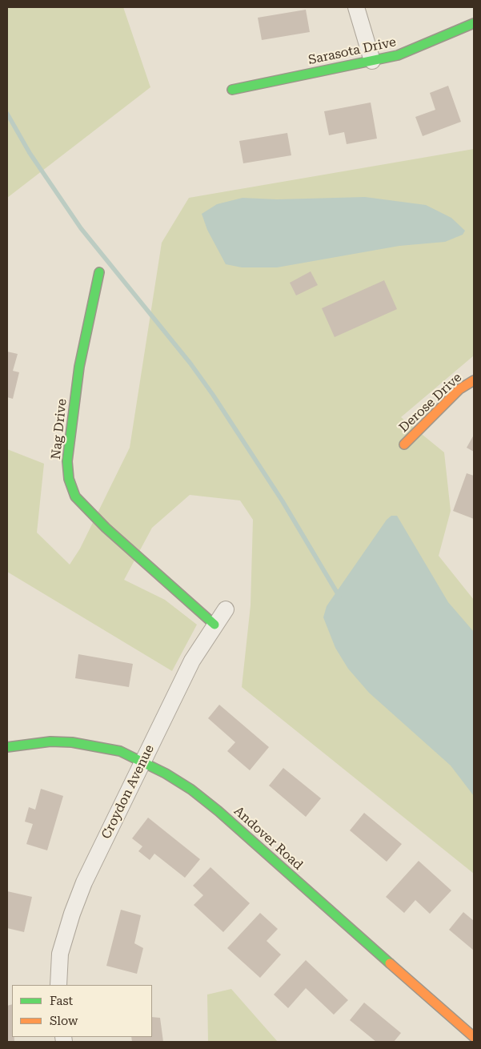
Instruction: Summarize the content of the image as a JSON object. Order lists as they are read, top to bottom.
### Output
{
  "streets": {
    "street": [
      "Sarasota Drive",
      "Derose Drive",
      "Nag Drive",
      "Croydon Avenue",
      "Andover Road"
    ]
  },
  "crossings": [
    ["Nag Drive", "Croydon Avenue"],
    ["Croydon Avenue", "Andover Road"]
  ],
  "legend": ["Fast", "Slow"]
}
